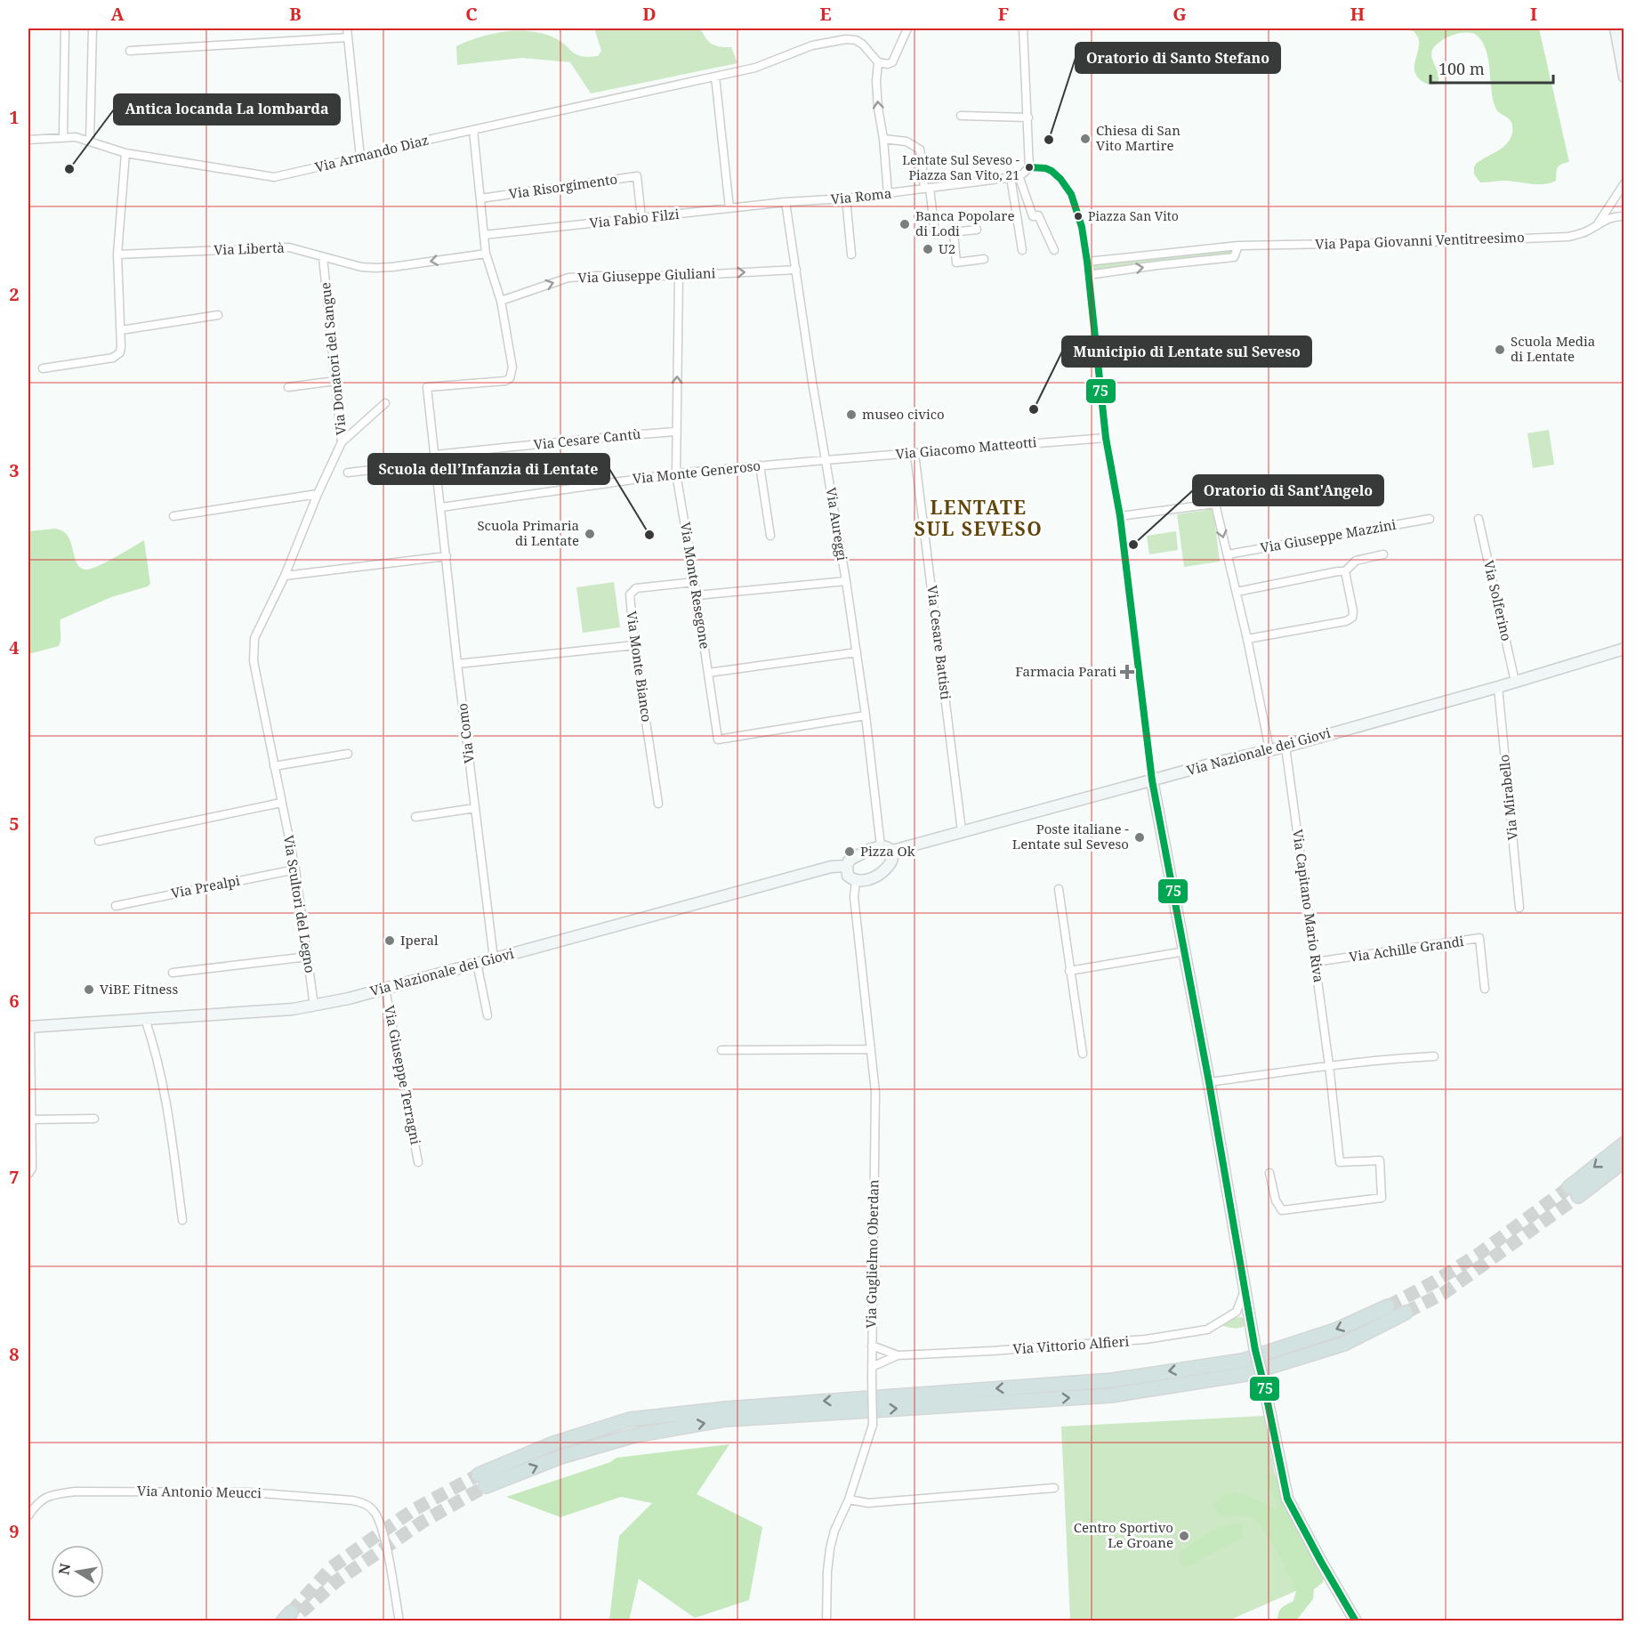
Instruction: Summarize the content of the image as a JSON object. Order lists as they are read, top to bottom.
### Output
{
  "streets": {
    "main road": ["Via Nazionale dei Giovi"],
    "street": [
      "Via Armando Diaz",
      "Via Risorgimento",
      "Via Roma",
      "Via Fabio Filzi",
      "Via Papa Giovanni Ventitreesimo",
      "Via Libertà",
      "Via Giuseppe Giuliani",
      "Via Donatori del Sangue",
      "Via Cesare Cantù",
      "Via Giacomo Matteotti",
      "Via Monte Generoso",
      "Via Aureggi",
      "Via Giuseppe Mazzini",
      "Via Monte Resegone",
      "Via Solferino",
      "Via Cesare Battisti",
      "Via Monte Bianco",
      "Via Como",
      "Via Mirabello",
      "Via Prealpi",
      "Via Scultori del Legno",
      "Via Capitano Mario Riva",
      "Via Achille Grandi",
      "Via Giuseppe Terragni",
      "Via Guglielmo Oberdan",
      "Via Vittorio Alfieri",
      "Via Antonio Meucci"
    ]
  },
  "crossings": [
    ["Via Risorgimento", "Via Fabio Filzi"],
    ["Via Roma", "Via Fabio Filzi"],
    ["Via Roma", "Via Aureggi"],
    ["Via Fabio Filzi", "Via Aureggi"],
    ["Via Libertà", "Via Donatori del Sangue"],
    ["Via Giuseppe Giuliani", "Via Aureggi"],
    ["Via Giuseppe Giuliani", "Via Monte Resegone"],
    ["Via Giuseppe Giuliani", "Via Como"],
    ["Via Donatori del Sangue", "Via Scultori del Legno"],
    ["Via Cesare Cantù", "Via Monte Resegone"],
    ["Via Cesare Cantù", "Via Como"],
    ["Via Giacomo Matteotti", "Via Monte Generoso"],
    ["Via Giacomo Matteotti", "Via Aureggi"],
    ["Via Giacomo Matteotti", "Via Cesare Battisti"],
    ["Via Monte Generoso", "Via Aureggi"],
    ["Via Monte Generoso", "Via Monte Resegone"],
    ["Via Monte Generoso", "Via Como"],
    ["Via Aureggi", "Via Monte Resegone"],
    ["Via Aureggi", "Via Nazionale dei Giovi"],
    ["Via Monte Resegone", "Via Monte Bianco"],
    ["Via Solferino", "Via Nazionale dei Giovi"],
    ["Via Cesare Battisti", "Via Nazionale dei Giovi"],
    ["Via Como", "Via Nazionale dei Giovi"],
    ["Via Nazionale dei Giovi", "Via Mirabello"],
    ["Via Nazionale dei Giovi", "Via Scultori del Legno"],
    ["Via Nazionale dei Giovi", "Via Capitano Mario Riva"],
    ["Via Nazionale dei Giovi", "Via Giuseppe Terragni"],
    ["Via Prealpi", "Via Scultori del Legno"],
    ["Via Capitano Mario Riva", "Via Achille Grandi"],
    ["Via Guglielmo Oberdan", "Via Vittorio Alfieri"]
  ],
  "one_way": ["Via Libertà", "Via Giuseppe Giuliani"],
  "districts": ["LENTATE SUL SEVESO"],
  "places": {
    "other": [
      "Chiesa di San Vito Martire",
      "Oratorio di Santo Stefano",
      "Lentate Sul Seveso - Piazza San Vito, 21",
      "Antica locanda La lombarda",
      "Piazza San Vito",
      "Banca Popolare di Lodi",
      "U2",
      "Scuola Media di Lentate",
      "Municipio di Lentate sul Seveso",
      "museo civico",
      "Scuola Primaria di Lentate",
      "Scuola dell’Infanzia di Lentate",
      "Oratorio di Sant'Angelo",
      "Poste italiane - Lentate sul Seveso",
      "Pizza Ok",
      "Iperal",
      "ViBE Fitness",
      "Centro Sportivo Le Groane"
    ],
    "health": ["Farmacia Parati"]
  },
  "lines": ["transit line 75"],
  "scale_bar": "100 m",
  "north": "left",
  "grid": {
    "columns": [
      "A",
      "B",
      "C",
      "D",
      "E",
      "F",
      "G",
      "H",
      "I"
    ],
    "rows": [
      "1",
      "2",
      "3",
      "4",
      "5",
      "6",
      "7",
      "8",
      "9"
    ]
  }
}
